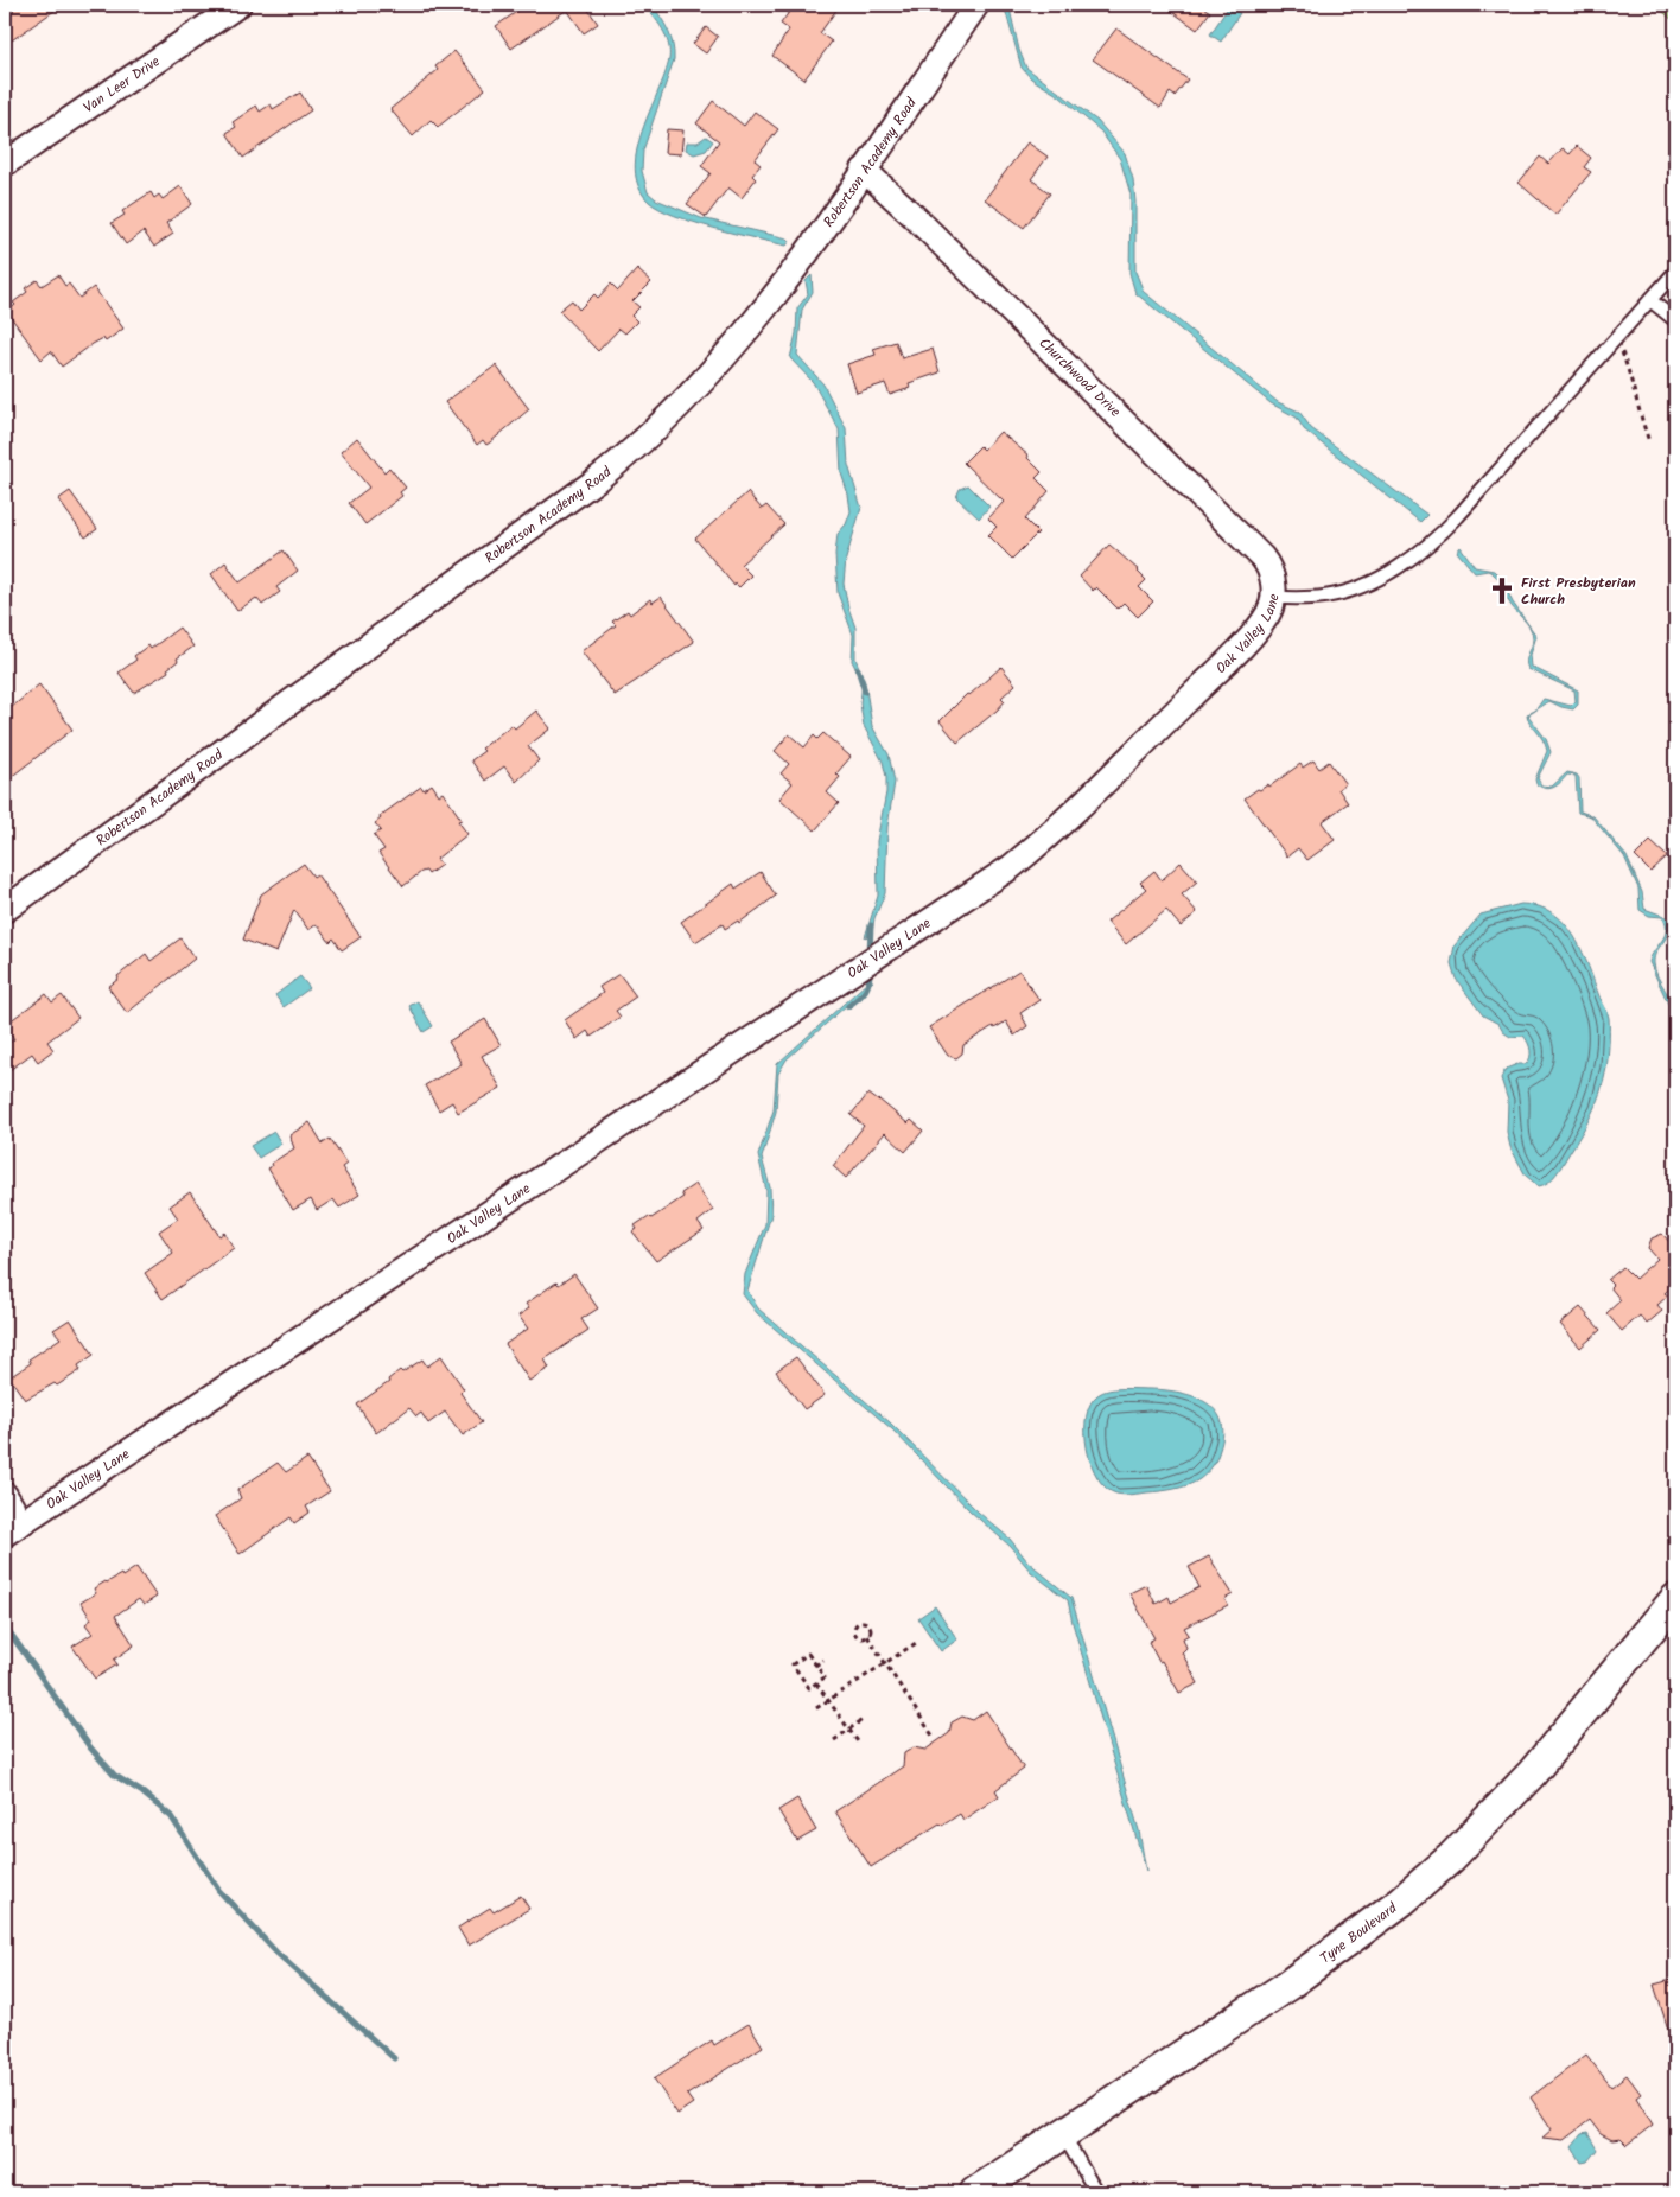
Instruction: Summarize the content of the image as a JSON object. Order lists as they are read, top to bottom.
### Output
{
  "streets": {
    "street": [
      "Van Leer Drive",
      "Robertson Academy Road",
      "Churchwood Drive",
      "Oak Valley Lane",
      "Tyne Boulevard"
    ]
  },
  "crossings": [
    ["Robertson Academy Road", "Churchwood Drive"],
    ["Churchwood Drive", "Oak Valley Lane"]
  ],
  "places": {
    "church": ["First Presbyterian Church"]
  }
}
